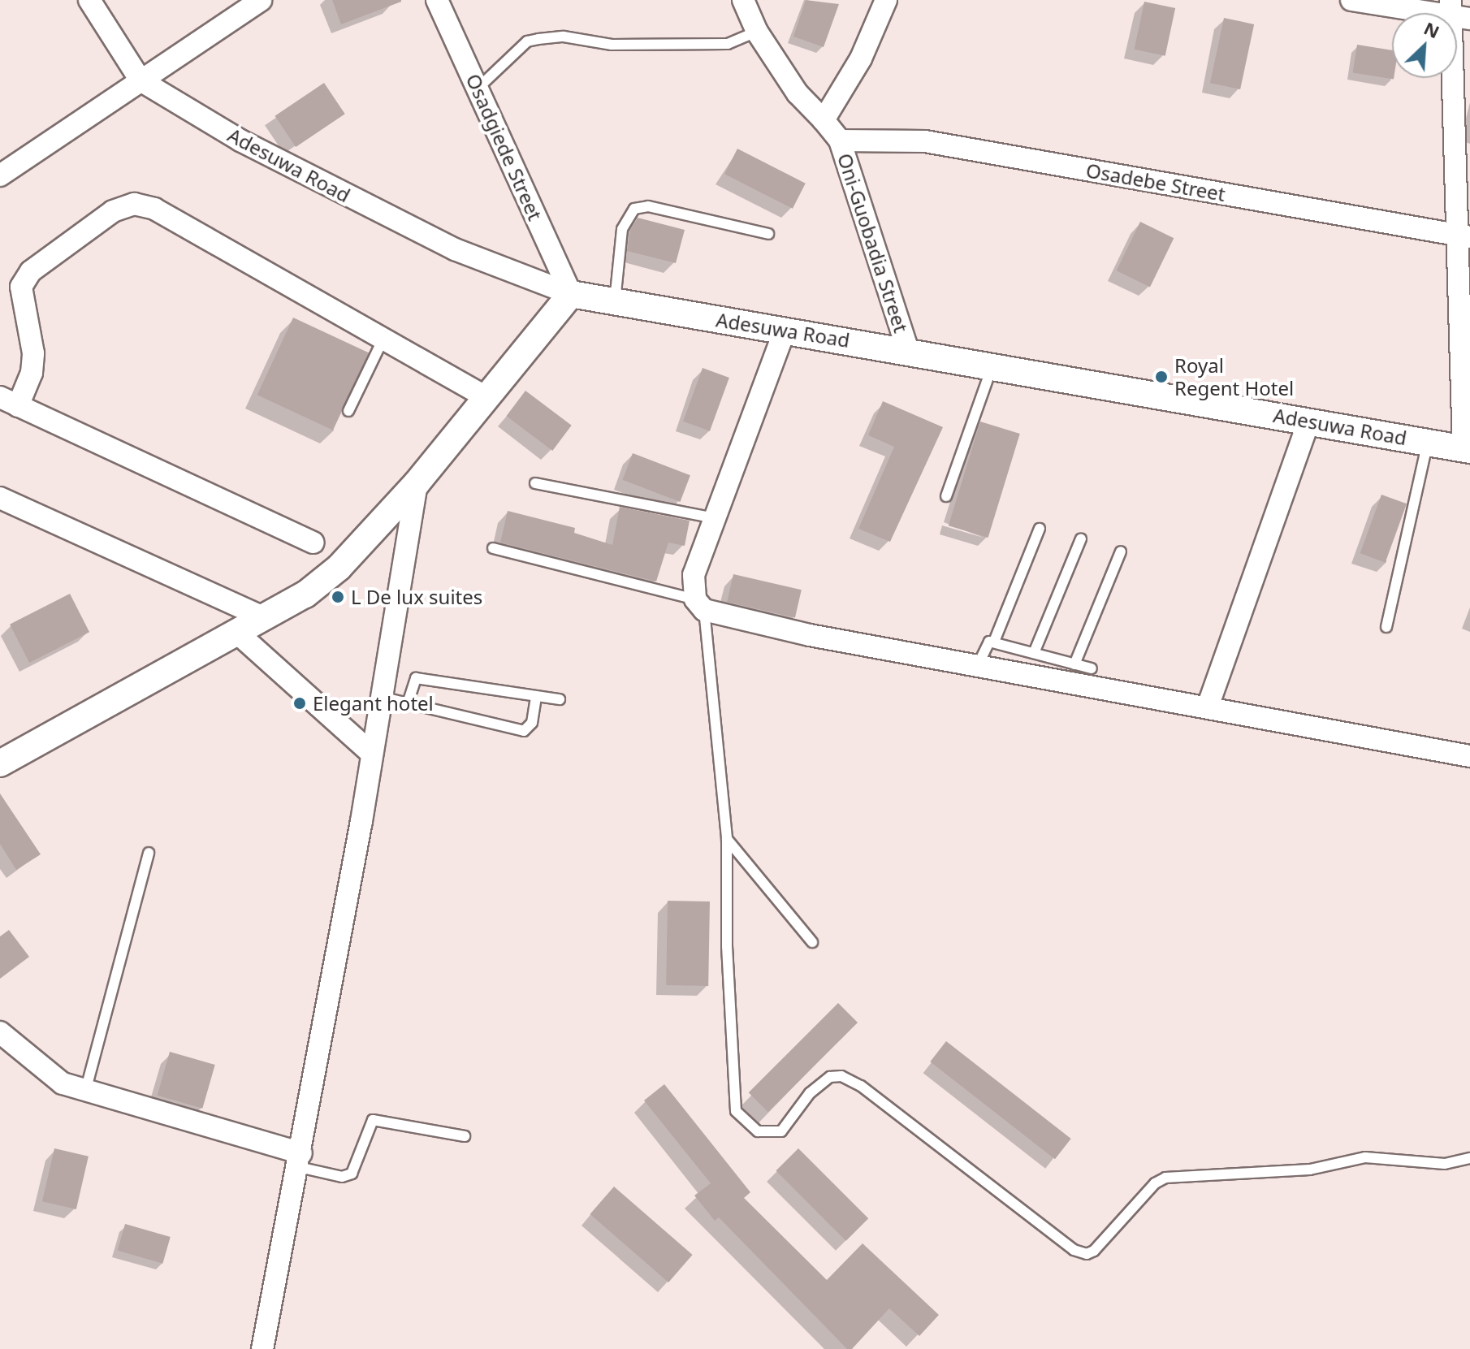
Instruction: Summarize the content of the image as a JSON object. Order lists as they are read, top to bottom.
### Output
{
  "streets": {
    "street": [
      "Osadgiede Street",
      "Adesuwa Road",
      "Osadebe Street",
      "Oni-Guobadia Street"
    ]
  },
  "crossings": [
    ["Osadgiede Street", "Adesuwa Road"],
    ["Adesuwa Road", "Oni-Guobadia Street"],
    ["Osadebe Street", "Oni-Guobadia Street"]
  ],
  "places": ["Royal Regent Hotel", "L De lux suites", "Elegant hotel"],
  "north": "top right"
}
